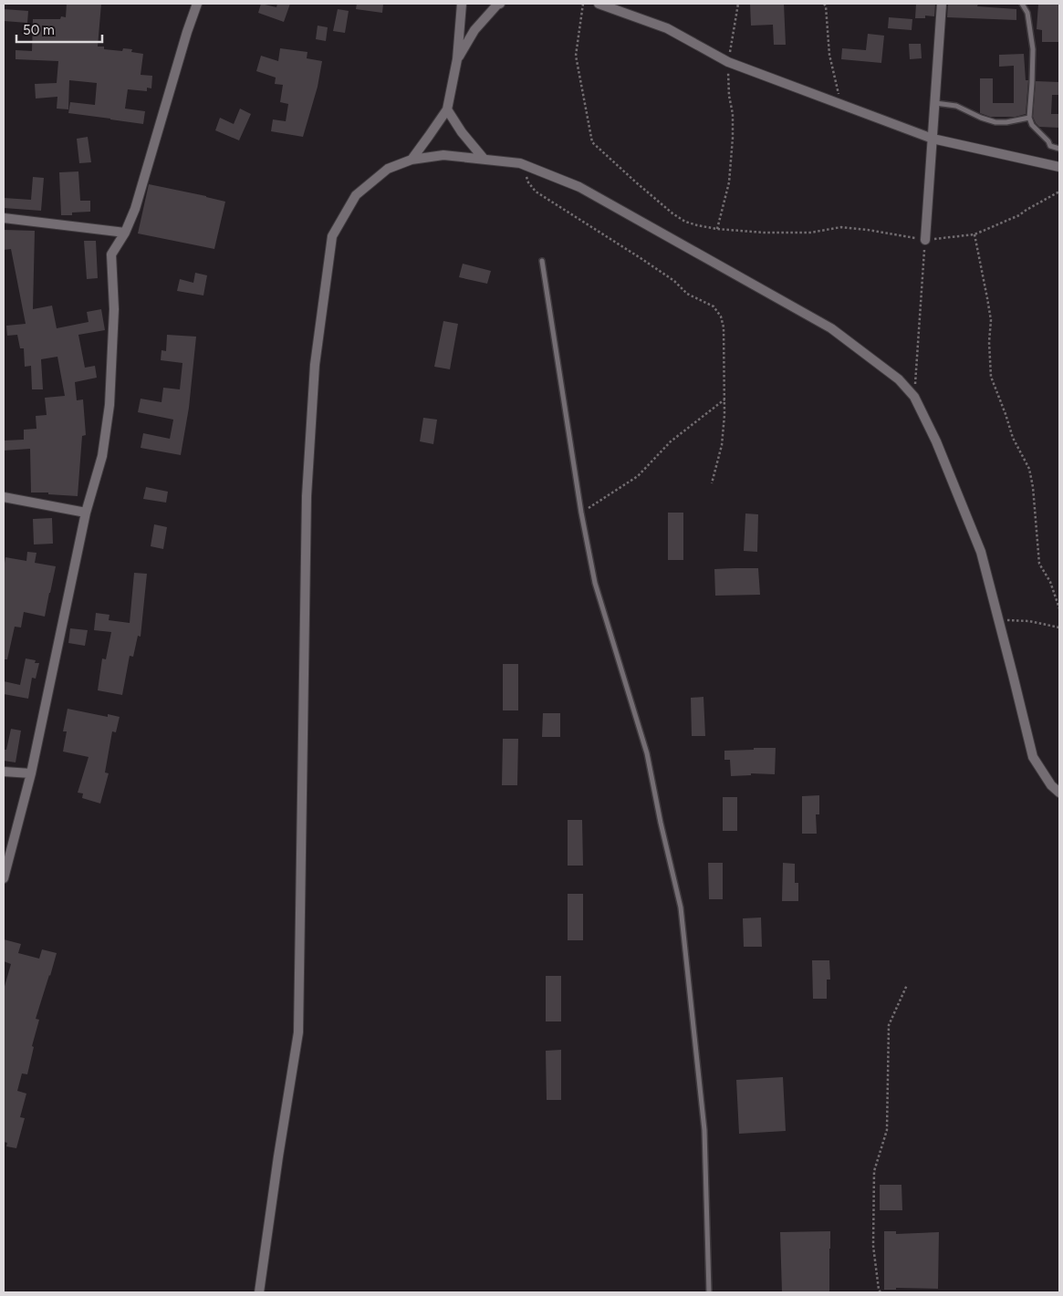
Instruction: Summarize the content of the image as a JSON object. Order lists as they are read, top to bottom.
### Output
{
  "scale_bar": "50 m"
}
